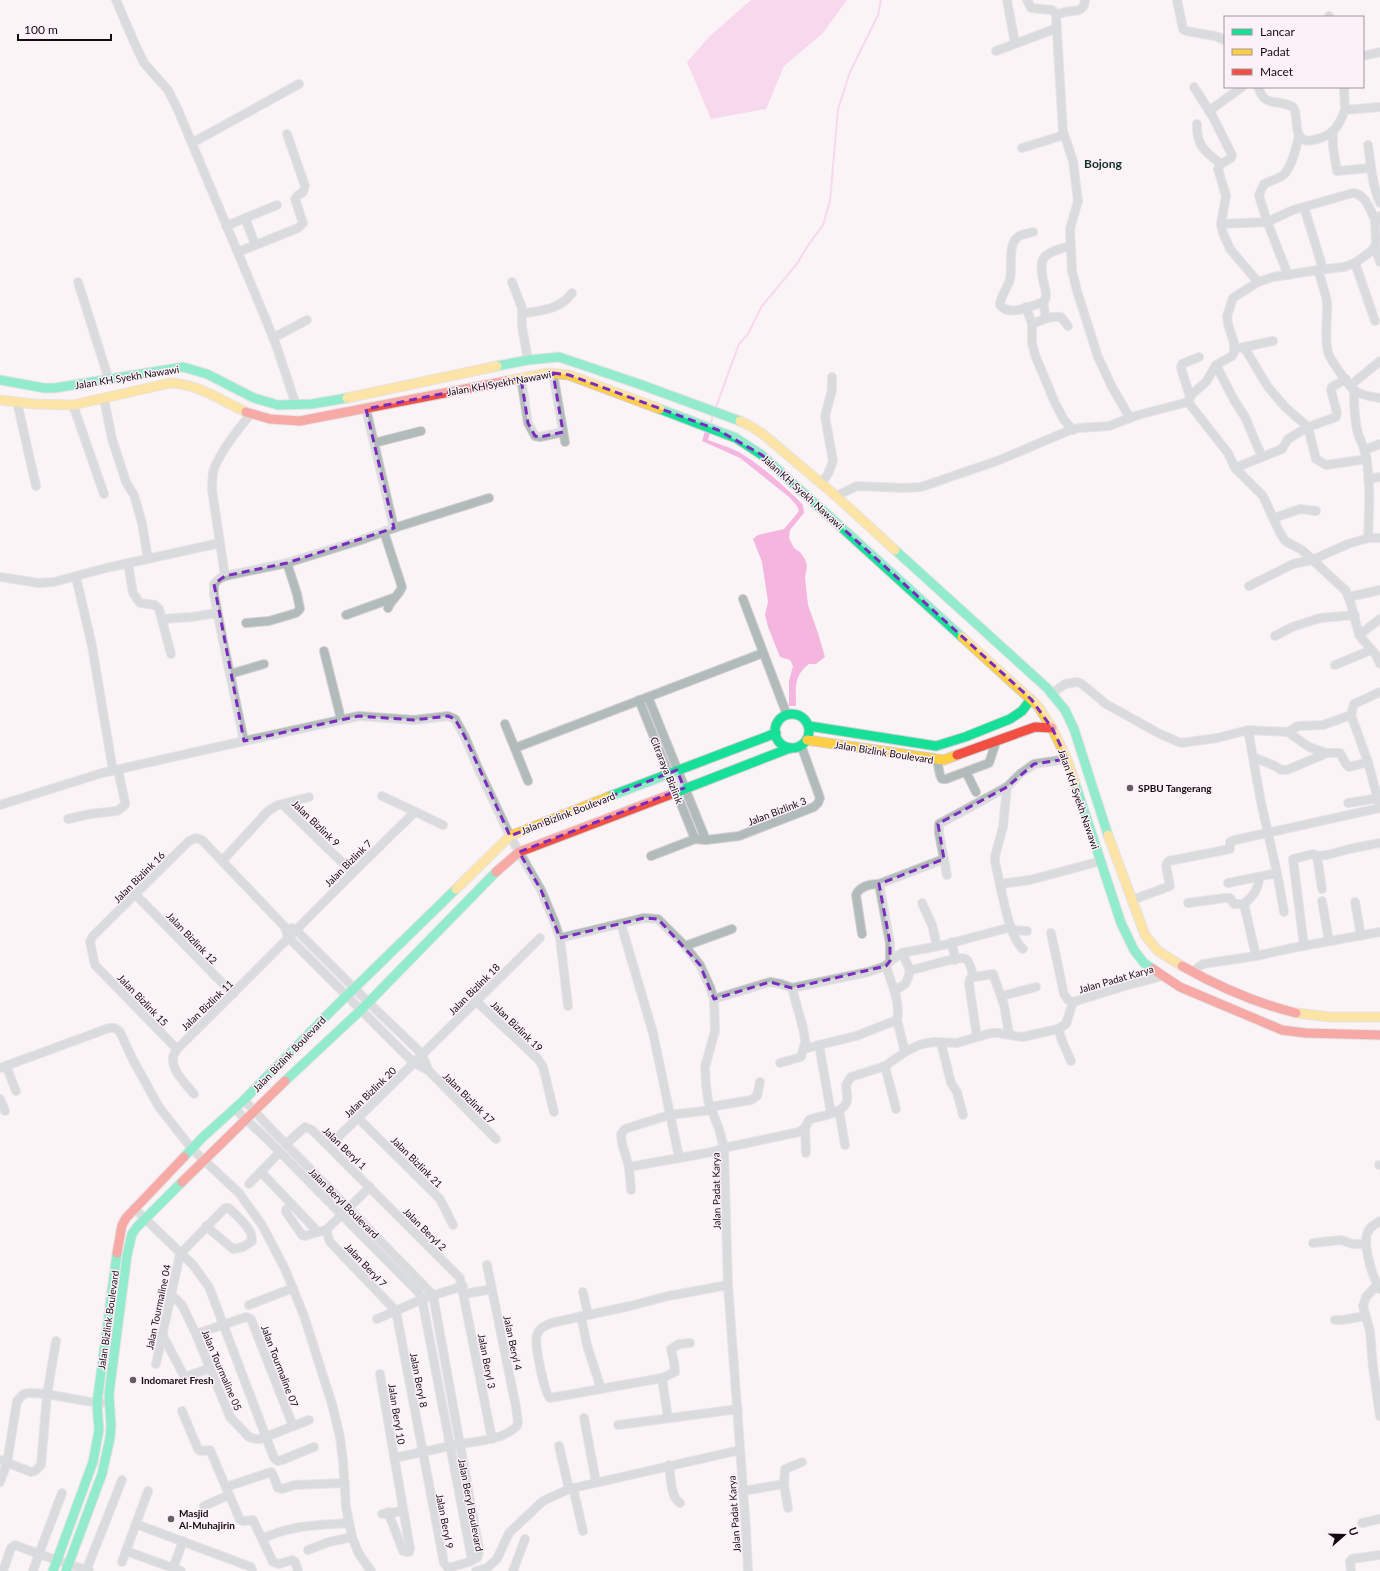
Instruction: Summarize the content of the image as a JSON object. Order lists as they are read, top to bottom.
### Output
{
  "streets": {
    "main road": ["Jalan KH Syekh Nawawi", "Jalan Bizlink Boulevard"],
    "street": [
      "Citraraya Bizlink",
      "Jalan Bizlink 3",
      "Jalan Bizlink 9",
      "Jalan Bizlink 7",
      "Jalan Bizlink 16",
      "Jalan Bizlink 12",
      "Jalan Padat Karya",
      "Jalan Bizlink 18",
      "Jalan Bizlink 15",
      "Jalan Bizlink 11",
      "Jalan Bizlink 19",
      "Jalan Bizlink 20",
      "Jalan Bizlink 17",
      "Jalan Beryl 1",
      "Jalan Bizlink 21",
      "Jalan Beryl Boulevard",
      "Jalan Beryl 2",
      "Jalan Beryl 7",
      "Jalan Tourmaline 04",
      "Jalan Beryl 4",
      "Jalan Beryl 3",
      "Jalan Tourmaline 07",
      "Jalan Tourmaline 05",
      "Jalan Beryl 8",
      "Jalan Beryl 10",
      "Jalan Beryl 9"
    ]
  },
  "crossings": [
    ["Jalan KH Syekh Nawawi", "Jalan Bizlink Boulevard"],
    ["Jalan KH Syekh Nawawi", "Jalan Padat Karya"],
    ["Jalan Bizlink Boulevard", "Citraraya Bizlink"],
    ["Jalan Bizlink Boulevard", "Jalan Bizlink 3"],
    ["Jalan Bizlink Boulevard", "Jalan Beryl Boulevard"],
    ["Citraraya Bizlink", "Jalan Bizlink 3"],
    ["Jalan Bizlink 9", "Jalan Bizlink 7"],
    ["Jalan Bizlink 7", "Jalan Bizlink 11"],
    ["Jalan Bizlink 16", "Jalan Bizlink 12"],
    ["Jalan Bizlink 16", "Jalan Bizlink 15"],
    ["Jalan Bizlink 12", "Jalan Bizlink 11"],
    ["Jalan Bizlink 18", "Jalan Bizlink 19"],
    ["Jalan Bizlink 18", "Jalan Bizlink 20"],
    ["Jalan Bizlink 15", "Jalan Bizlink 11"],
    ["Jalan Bizlink 20", "Jalan Bizlink 21"],
    ["Jalan Beryl 1", "Jalan Beryl Boulevard"],
    ["Jalan Beryl 1", "Jalan Beryl 2"],
    ["Jalan Beryl Boulevard", "Jalan Beryl 9"],
    ["Jalan Beryl 2", "Jalan Beryl 3"],
    ["Jalan Beryl 7", "Jalan Beryl 8"],
    ["Jalan Tourmaline 04", "Jalan Tourmaline 05"],
    ["Jalan Beryl 4", "Jalan Beryl 3"],
    ["Jalan Beryl 8", "Jalan Beryl 9"]
  ],
  "districts": ["Bojong"],
  "places": ["SPBU Tangerang", "Indomaret Fresh", "Masjid Al-Muhajirin"],
  "legend": ["Lancar", "Padat", "Macet"],
  "scale_bar": "100 m",
  "north": "right"
}
